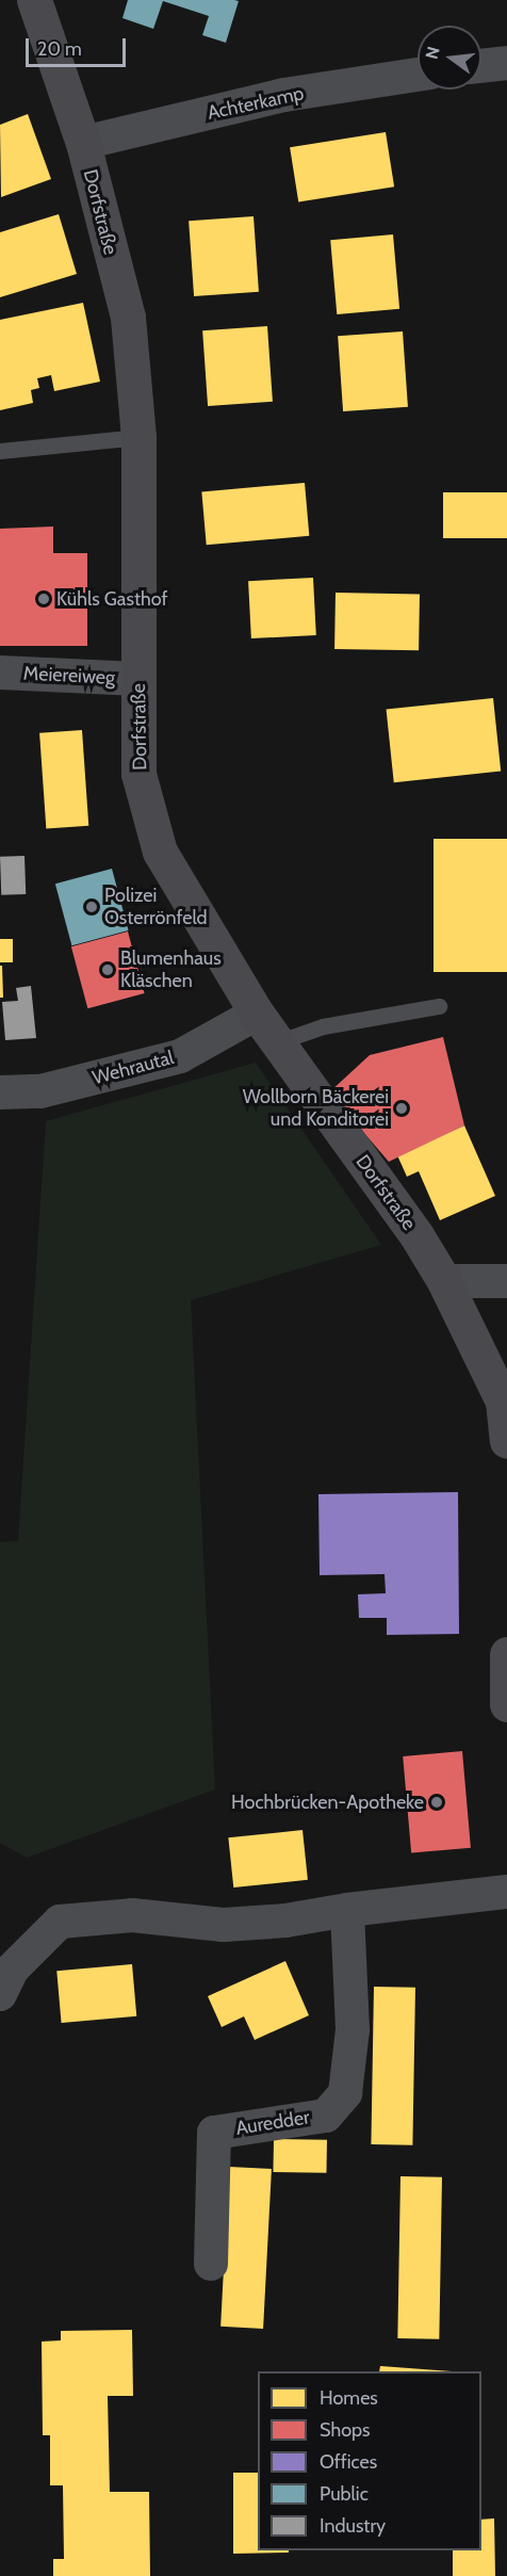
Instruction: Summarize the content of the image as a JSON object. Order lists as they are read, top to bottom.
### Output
{
  "streets": {
    "main road": ["Dorfstraße"],
    "street": [
      "Achterkamp",
      "Meiereiweg",
      "Wehrautal",
      "Auredder"
    ]
  },
  "crossings": [
    ["Achterkamp", "Dorfstraße"],
    ["Dorfstraße", "Meiereiweg"],
    ["Dorfstraße", "Wehrautal"]
  ],
  "places": [
    "Kühls Gasthof",
    "Polizei Osterrönfeld",
    "Blumenhaus Kläschen",
    "Wollborn Bäckerei und Konditorei",
    "Hochbrücken-Apotheke"
  ],
  "legend": [
    "Homes",
    "Shops",
    "Offices",
    "Public",
    "Industry"
  ],
  "scale_bar": "20 m",
  "north": "left"
}
